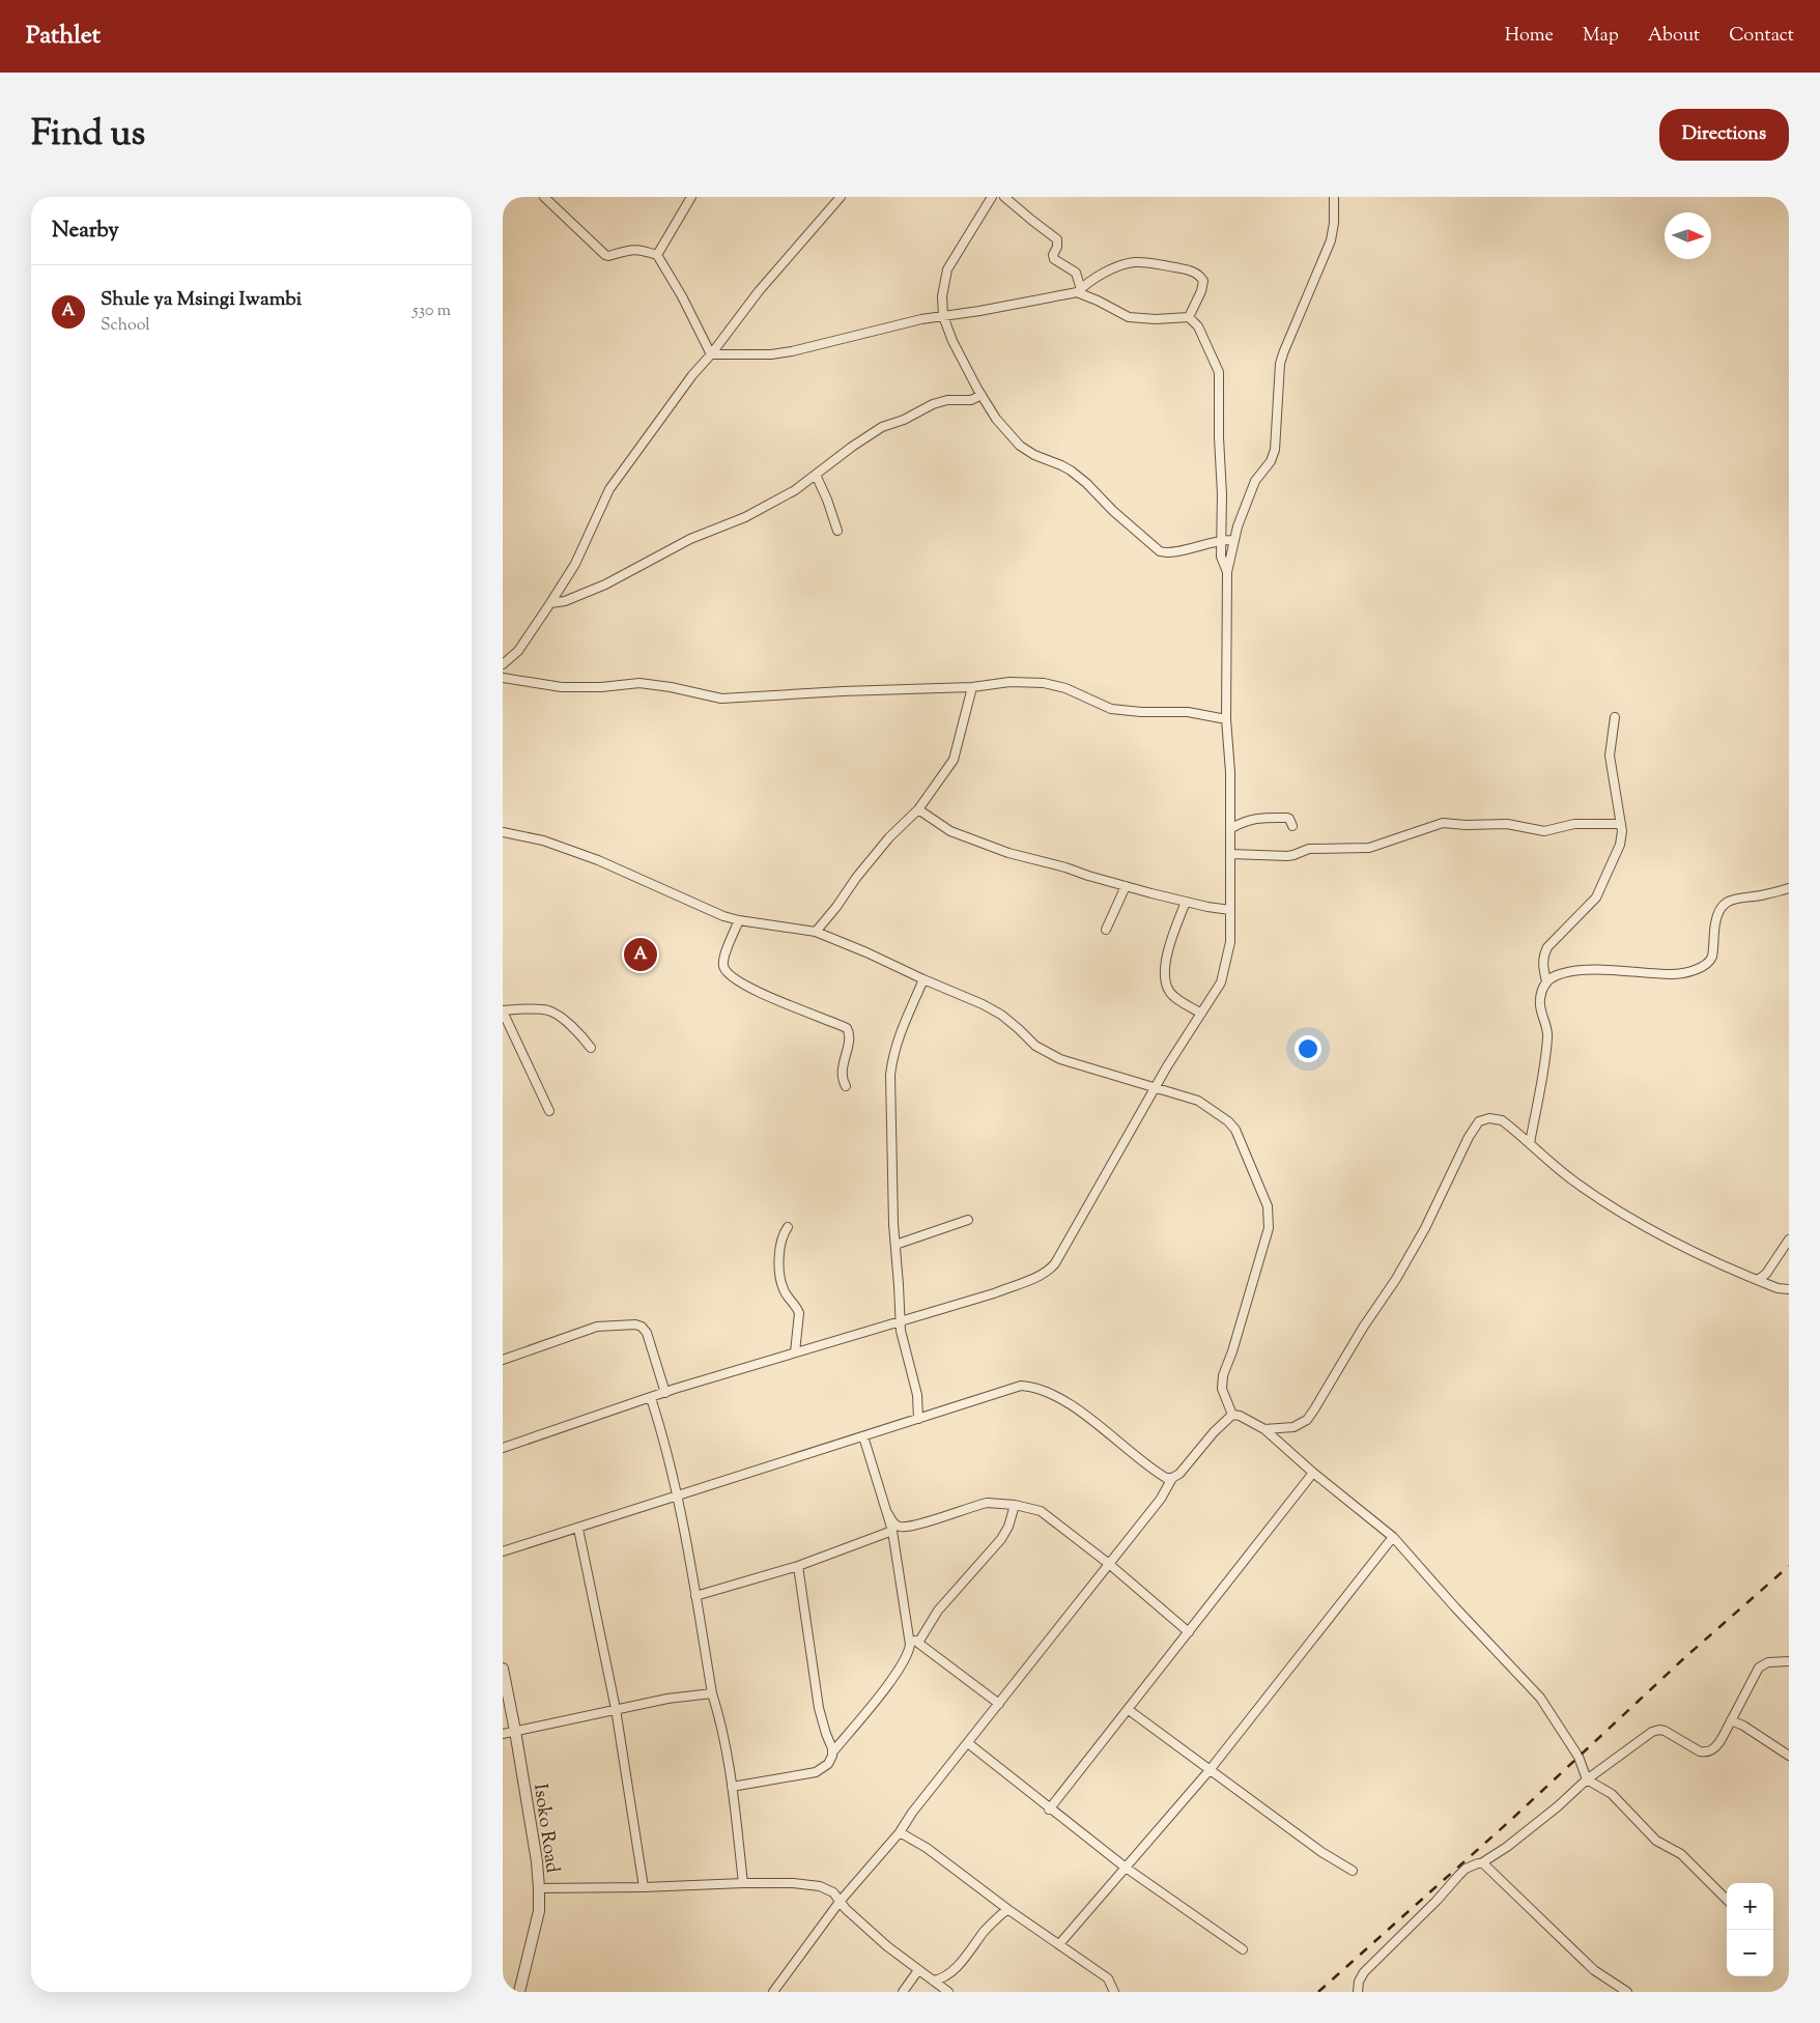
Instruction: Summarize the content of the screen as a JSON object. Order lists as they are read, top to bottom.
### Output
{
  "streets": {
    "street": ["Isoko Road"]
  },
  "north": "right",
  "page": {
    "header": "Pathlet",
    "nav": [
      "Home",
      "Map",
      "About",
      "Contact"
    ],
    "title": "Find us",
    "buttons": "Directions",
    "heading": "Nearby",
    "list": [
      {
        "mark": "A",
        "name": "Shule ya Msingi Iwambi",
        "note": "School",
        "value": "530 m"
      }
    ],
    "pins": "A",
    "map_buttons": ["+", "−"]
  }
}
